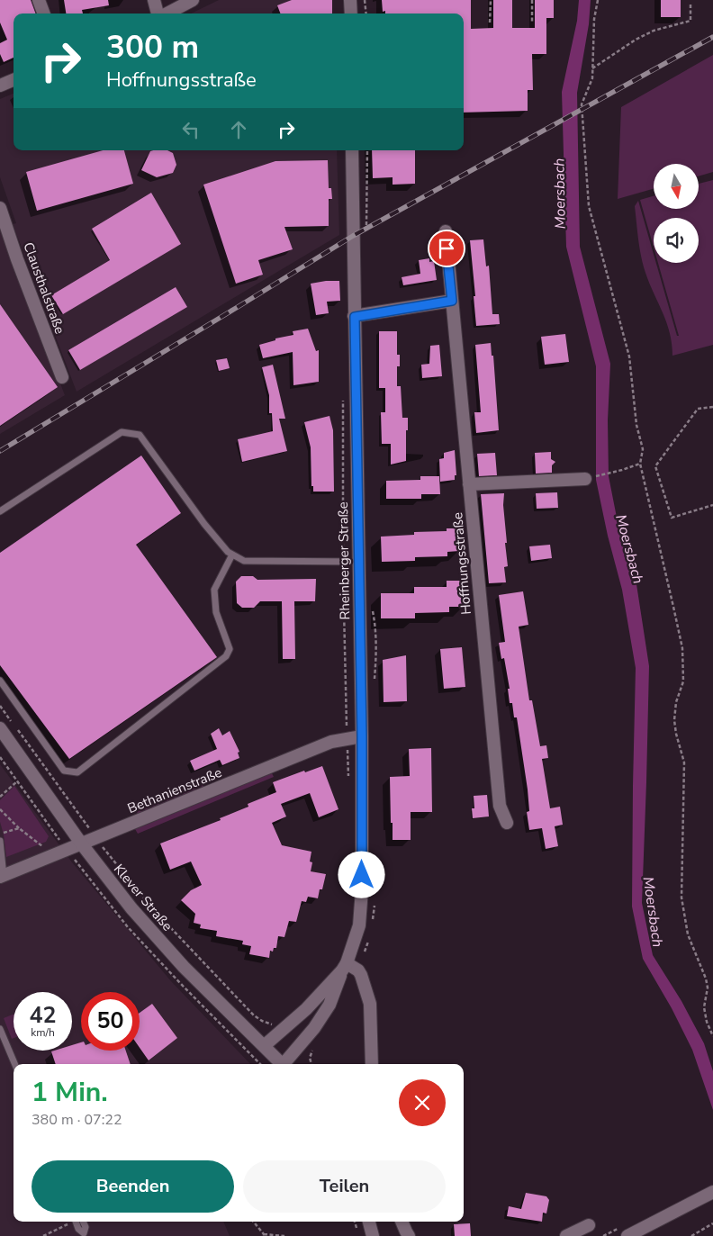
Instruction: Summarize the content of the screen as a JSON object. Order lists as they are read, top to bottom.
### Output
{
  "streets": {
    "main road": [
      "Clausthalstraße",
      "Rheinberger Straße",
      "Hoffnungsstraße",
      "Bethanienstraße",
      "Klever Straße"
    ]
  },
  "crossings": [
    ["Rheinberger Straße", "Bethanienstraße"],
    ["Bethanienstraße", "Klever Straße"]
  ],
  "water": ["Moersbach"],
  "north": "bottom",
  "page": {
    "turn": ["300 m", "Hoffnungsstraße"],
    "speed": "42 km/h",
    "limit": "50",
    "heading": ["1 Min.", "380 m · 07:22"],
    "buttons": ["Beenden", "Teilen"]
  }
}
